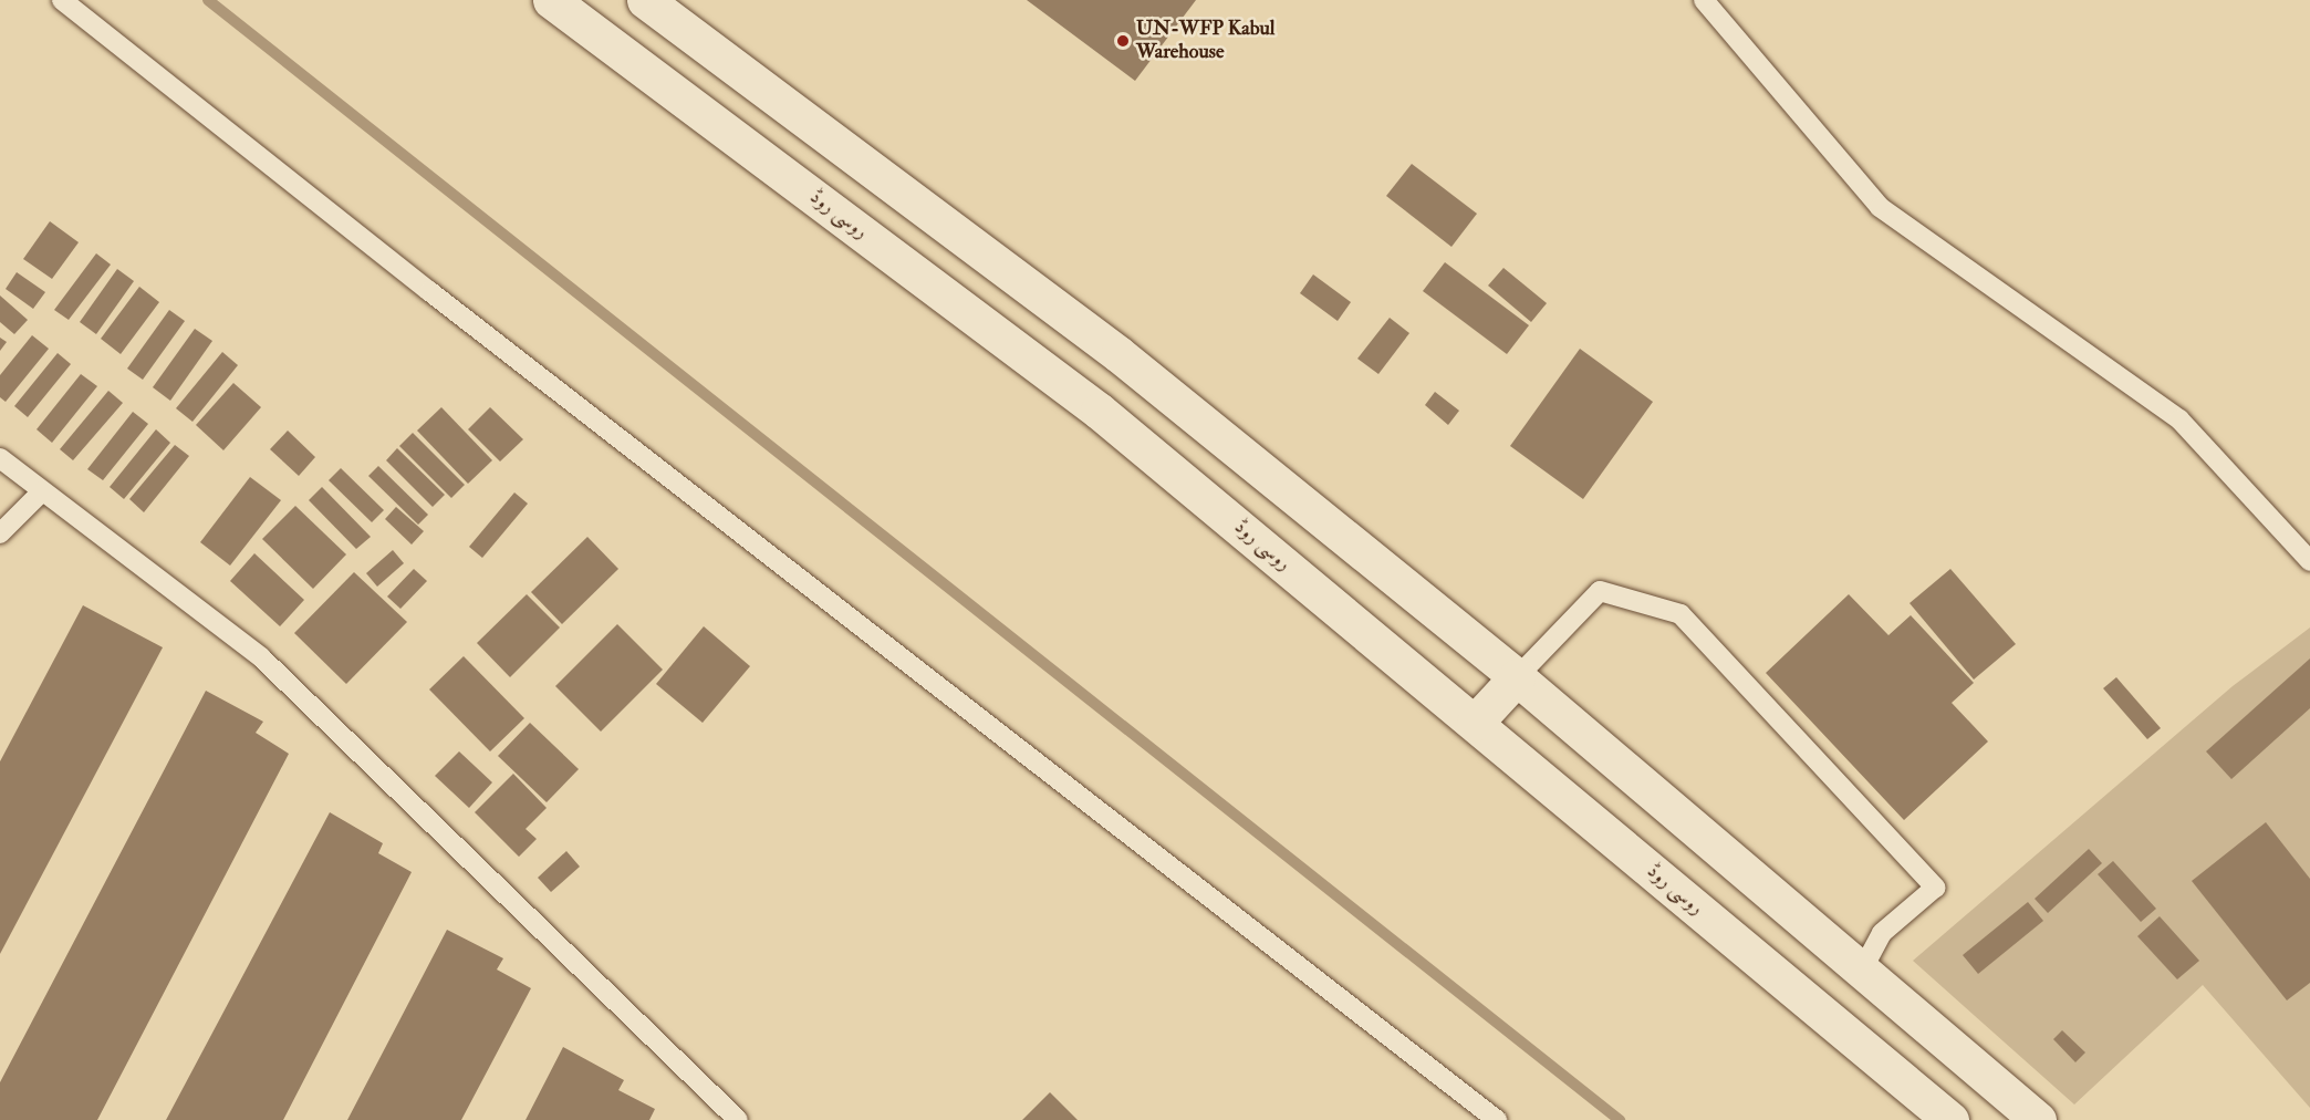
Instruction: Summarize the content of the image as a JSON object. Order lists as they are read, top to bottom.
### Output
{
  "streets": {
    "main road": ["روسی روڈ"]
  },
  "places": ["UN-WFP Kabul Warehouse"]
}
